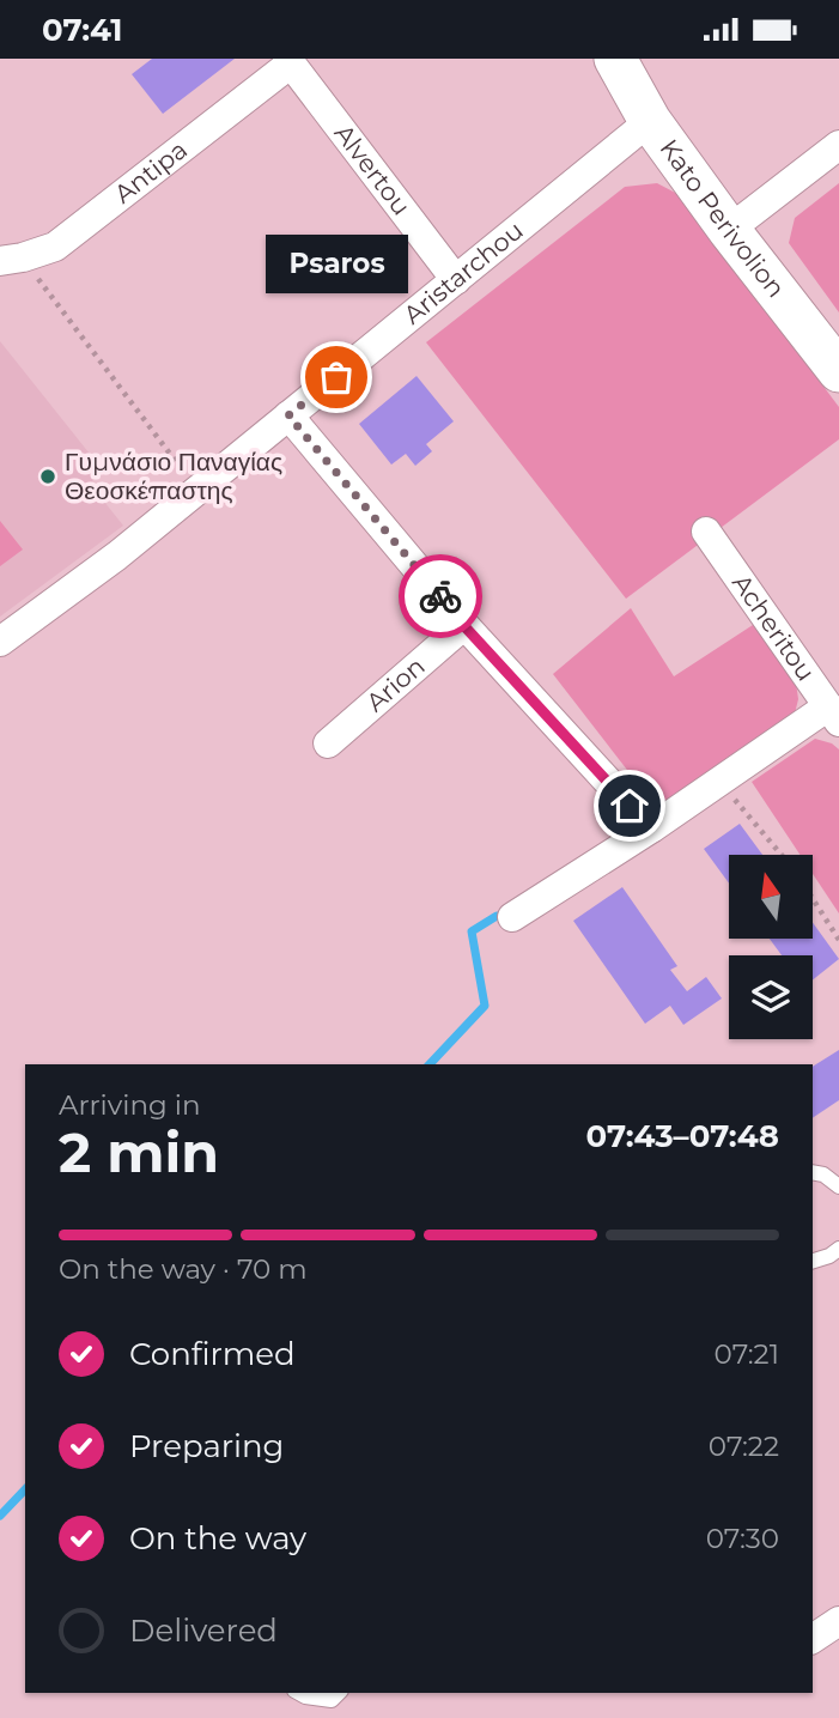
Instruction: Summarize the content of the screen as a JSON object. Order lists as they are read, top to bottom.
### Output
{
  "streets": {
    "street": [
      "Alvertou",
      "Antipa",
      "Kato Perivolion",
      "Aristarchou",
      "Acheritou",
      "Arion"
    ]
  },
  "crossings": [
    ["Alvertou", "Antipa"],
    ["Alvertou", "Aristarchou"],
    ["Kato Perivolion", "Aristarchou"]
  ],
  "places": ["Psaros", "Γυμνάσιο Παναγίας Θεοσκέπαστης"],
  "north": "top",
  "page": {
    "status": "07:41",
    "bubble": "Psaros",
    "heading": ["2 min", "Arriving in", "07:43–07:48"],
    "bar": "On the way · 70 m",
    "list": [
      ["Confirmed", "07:21"],
      ["Preparing", "07:22"],
      ["On the way", "07:30"],
      "Delivered"
    ]
  }
}
